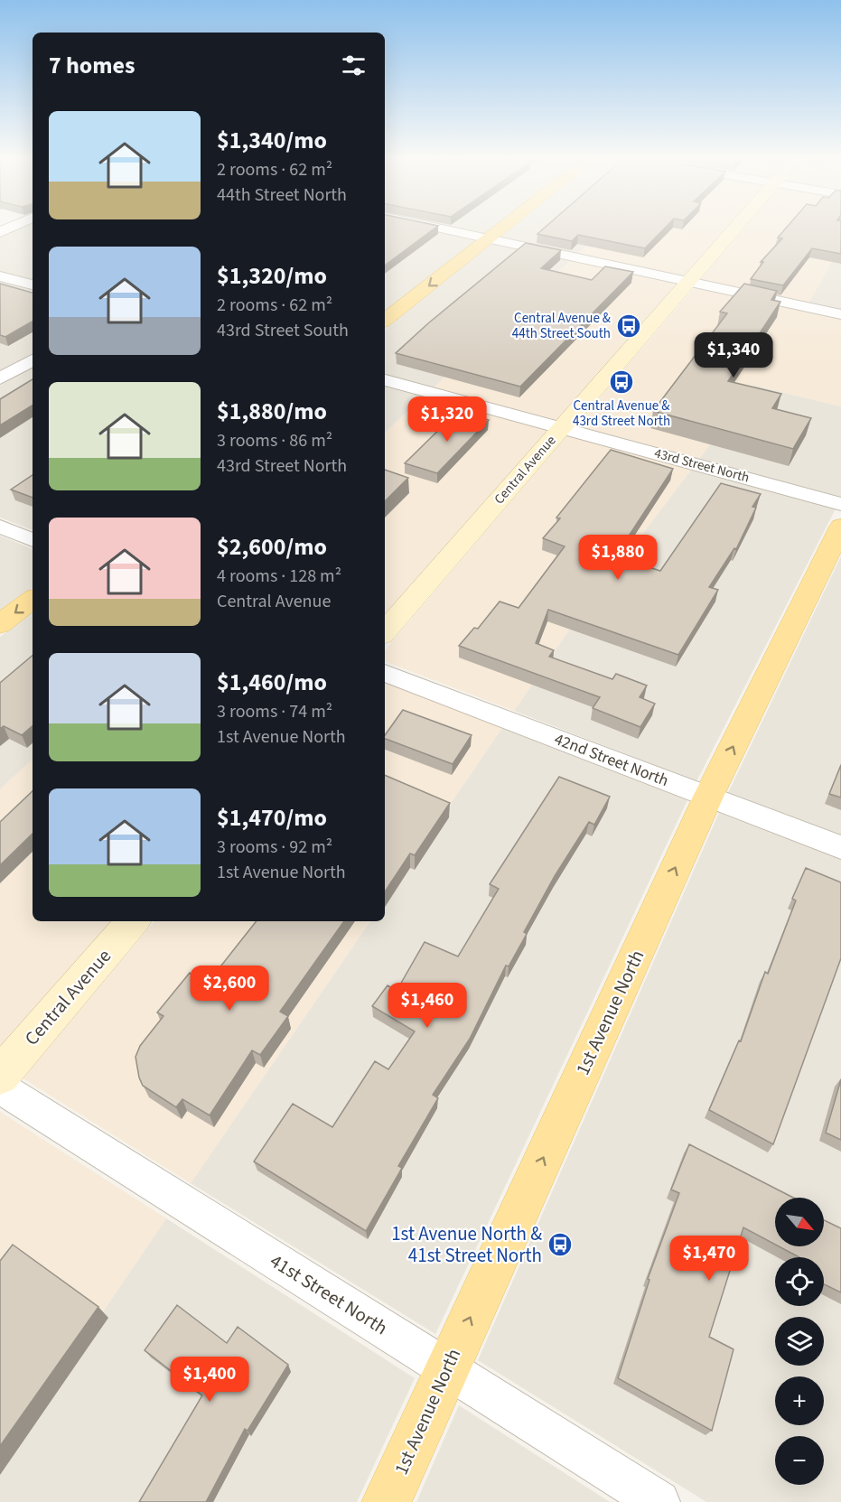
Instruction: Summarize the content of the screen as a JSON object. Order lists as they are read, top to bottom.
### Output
{
  "streets": {
    "main road": ["Central Avenue", "1st Avenue North"],
    "street": ["43rd Street North", "42nd Street North", "41st Street North"]
  },
  "crossings": [
    ["43rd Street North", "Central Avenue"],
    ["42nd Street North", "1st Avenue North"],
    ["1st Avenue North", "41st Street North"]
  ],
  "one_way": ["1st Avenue North"],
  "places": {
    "bus stop": ["Central Avenue & 44th Street South", "Central Avenue & 43rd Street North", "1st Avenue North & 41st Street North"]
  },
  "north": "bottom right",
  "page": {
    "heading": "7 homes",
    "list": [
      {
        "name": "$1,340/mo",
        "note": "2 rooms · 62 m² · 44th Street North"
      },
      {
        "name": "$1,320/mo",
        "note": "2 rooms · 62 m² · 43rd Street South"
      },
      {
        "name": "$1,880/mo",
        "note": "3 rooms · 86 m² · 43rd Street North"
      },
      {
        "name": "$2,600/mo",
        "note": "4 rooms · 128 m² · Central Avenue"
      },
      {
        "name": "$1,460/mo",
        "note": "3 rooms · 74 m² · 1st Avenue North"
      },
      {
        "name": "$1,470/mo",
        "note": "3 rooms · 92 m² · 1st Avenue North"
      }
    ],
    "price": [
      "$1,340",
      "$1,320",
      "$1,880",
      "$2,600",
      "$1,460",
      "$1,470",
      "$1,400"
    ],
    "map_buttons": ["+", "−"]
  }
}
